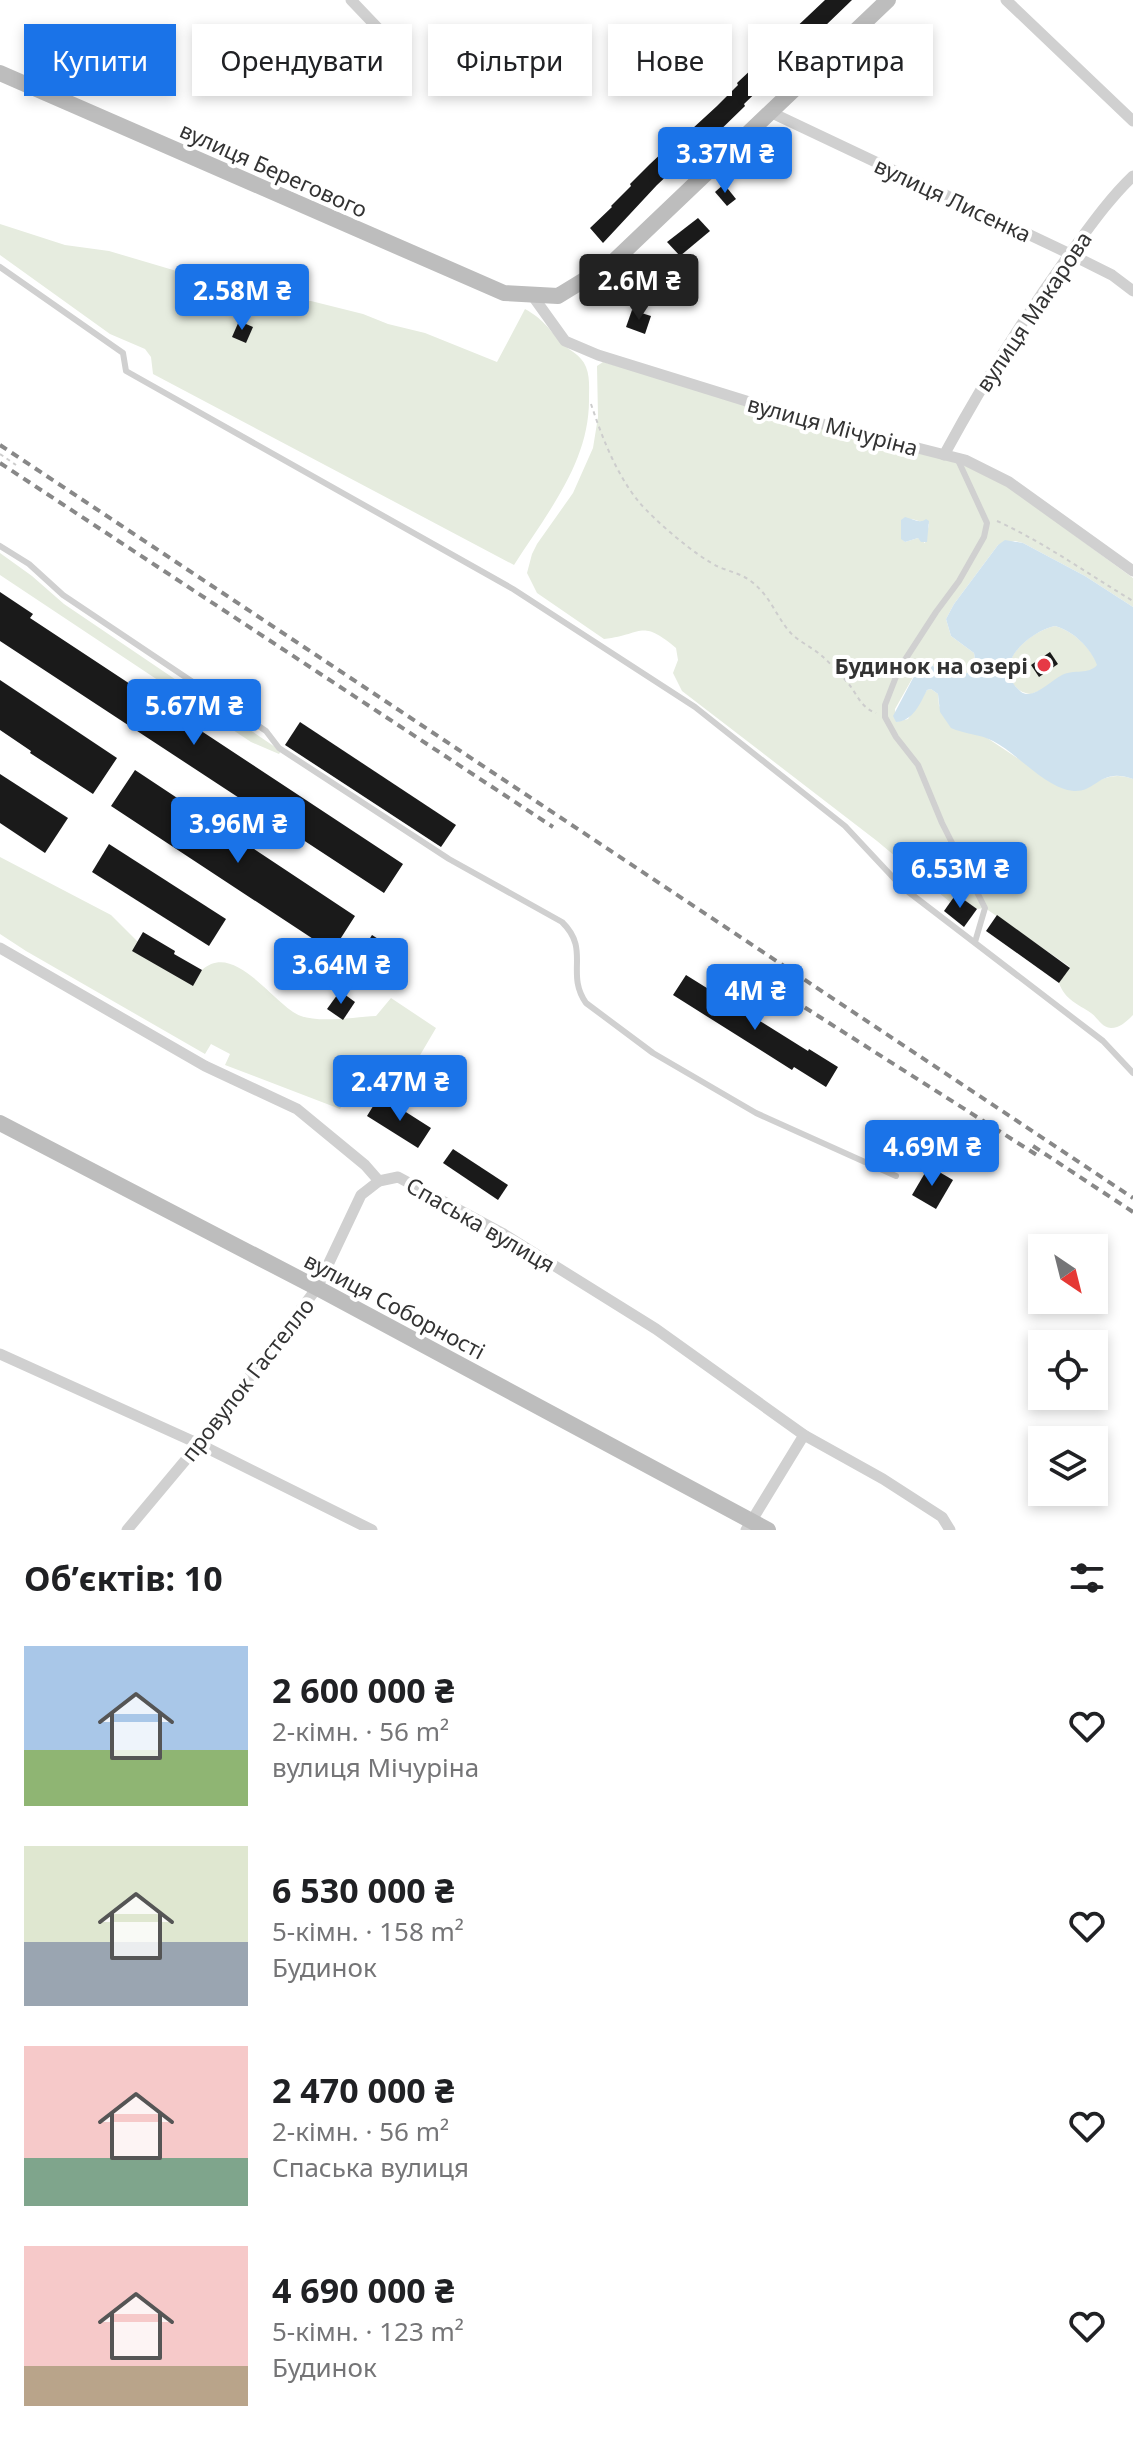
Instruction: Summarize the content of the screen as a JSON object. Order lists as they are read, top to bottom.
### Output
{
  "streets": {
    "street": [
      "вулиця Берегового",
      "вулиця Лисенка",
      "вулиця Макарова",
      "вулиця Мічуріна",
      "Спаська вулиця",
      "вулиця Соборності",
      "провулок Гастелло"
    ]
  },
  "crossings": [
    ["вулиця Берегового", "вулиця Лисенка"],
    ["вулиця Берегового", "вулиця Мічуріна"],
    ["вулиця Лисенка", "вулиця Макарова"],
    ["вулиця Макарова", "вулиця Мічуріна"],
    ["Спаська вулиця", "провулок Гастелло"],
    ["вулиця Соборності", "провулок Гастелло"]
  ],
  "places": ["Будинок на озері"],
  "north": "bottom right",
  "page": {
    "chip": [
      "Купити",
      "Орендувати",
      "Фільтри",
      "Нове",
      "Квартира"
    ],
    "price": [
      "3.37M ₴",
      "2.6M ₴",
      "2.58M ₴",
      "5.67M ₴",
      "3.96M ₴",
      "6.53M ₴",
      "3.64M ₴",
      "4M ₴",
      "2.47M ₴",
      "4.69M ₴"
    ],
    "heading": "Об’єктів: 10",
    "list": [
      {
        "name": "2 600 000 ₴",
        "note": "2-кімн. · 56 m² · вулиця Мічуріна"
      },
      {
        "name": "6 530 000 ₴",
        "note": "5-кімн. · 158 m² · Будинок"
      },
      {
        "name": "2 470 000 ₴",
        "note": "2-кімн. · 56 m² · Спаська вулиця"
      },
      {
        "name": "4 690 000 ₴",
        "note": "5-кімн. · 123 m² · Будинок"
      }
    ]
  }
}
